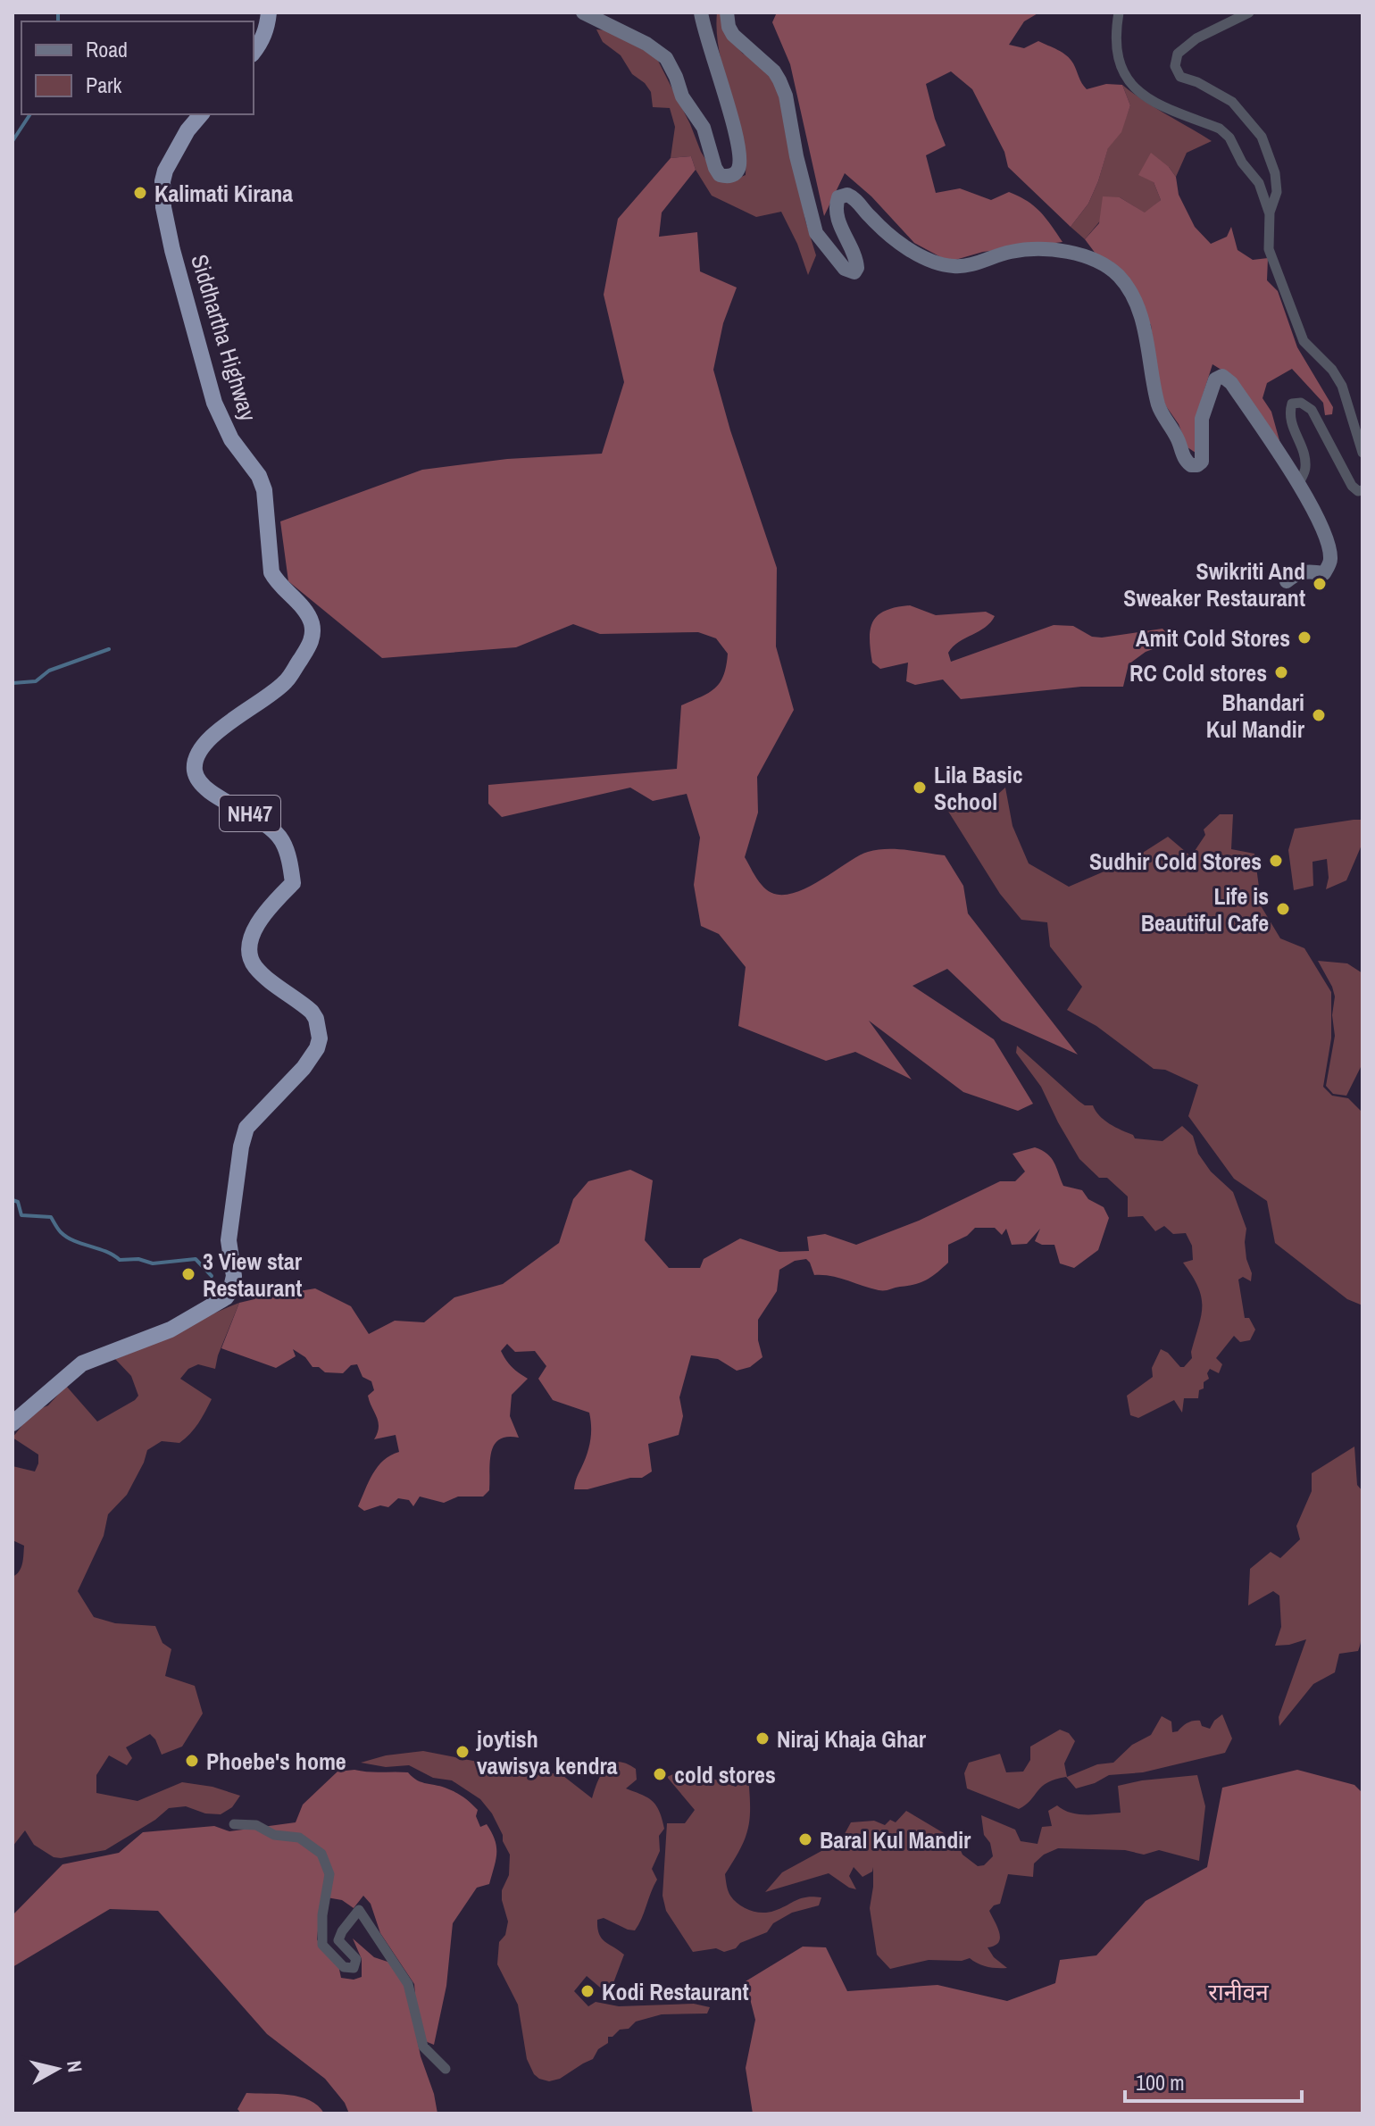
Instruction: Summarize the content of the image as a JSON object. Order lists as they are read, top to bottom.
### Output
{
  "streets": {
    "highway": ["Siddhartha Highway", "NH47"]
  },
  "parks": ["रानीवन"],
  "places": [
    "Kalimati Kirana",
    "Swikriti And Sweaker Restaurant",
    "Amit Cold Stores",
    "RC Cold stores",
    "Bhandari Kul Mandir",
    "Lila Basic School",
    "Sudhir Cold Stores",
    "Life is Beautiful Cafe",
    "3 View star Restaurant",
    "Niraj Khaja Ghar",
    "joytish vawisya kendra",
    "Phoebe's home",
    "cold stores",
    "Baral Kul Mandir",
    "Kodi Restaurant"
  ],
  "legend": ["Road", "Park"],
  "scale_bar": "100 m",
  "north": "right"
}
